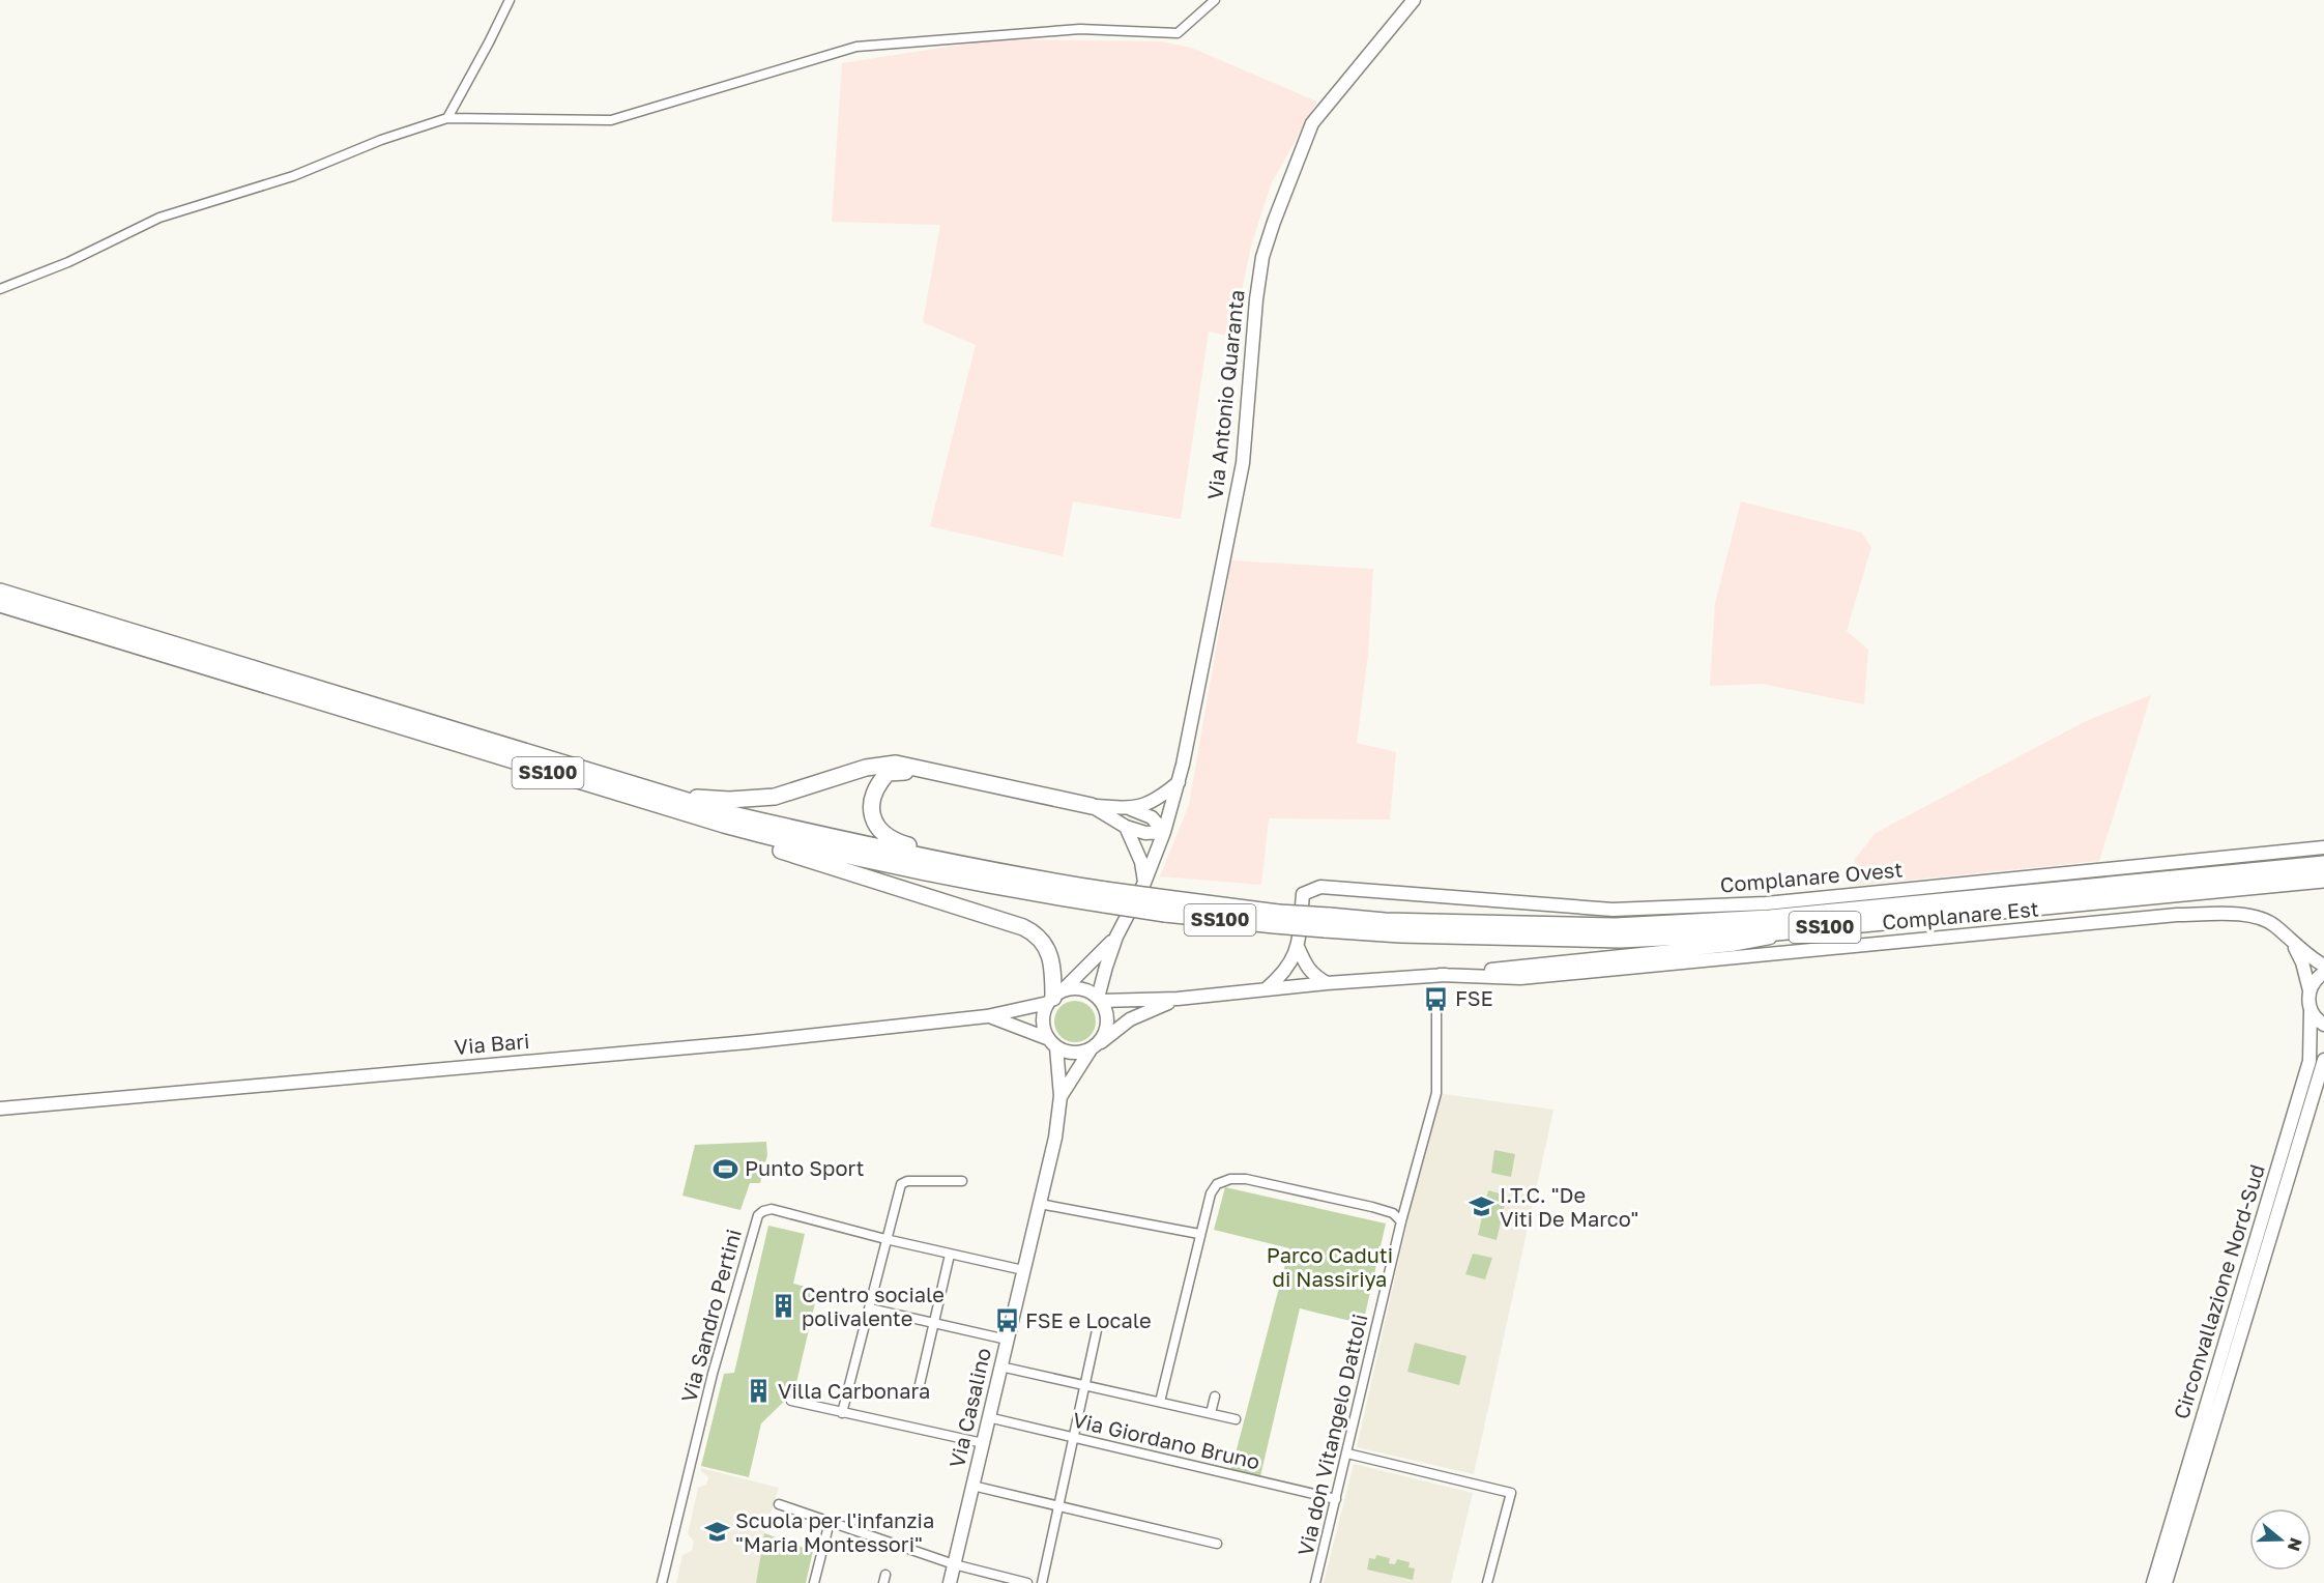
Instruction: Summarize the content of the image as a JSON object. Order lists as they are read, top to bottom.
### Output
{
  "streets": {
    "highway": ["SS100"],
    "main road": [
      "Via Antonio Quaranta",
      "Complanare Ovest",
      "Complanare Est",
      "Via Bari",
      "Circonvallazione Nord-Sud",
      "Via Casalino"
    ],
    "street": ["Via Sandro Pertini", "Via don Vitangelo Dattoli", "Via Giordano Bruno"]
  },
  "crossings": [
    ["SS100", "Via Bari"],
    ["SS100", "Via Casalino"],
    ["Complanare Est", "Circonvallazione Nord-Sud"],
    ["Via Bari", "Via Casalino"],
    ["Via Sandro Pertini", "Via Casalino"],
    ["Via Casalino", "Via Giordano Bruno"],
    ["Via don Vitangelo Dattoli", "Via Giordano Bruno"]
  ],
  "parks": ["Parco Caduti di Nassiriya"],
  "places": {
    "bus stop": ["FSE", "FSE e Locale"],
    "sports": ["Punto Sport"],
    "school or university": ["I.T.C. \"De Viti De Marco\"", "Scuola per l'infanzia \"Maria Montessori\""],
    "building": ["Centro sociale polivalente", "Villa Carbonara"]
  },
  "north": "right"
}
